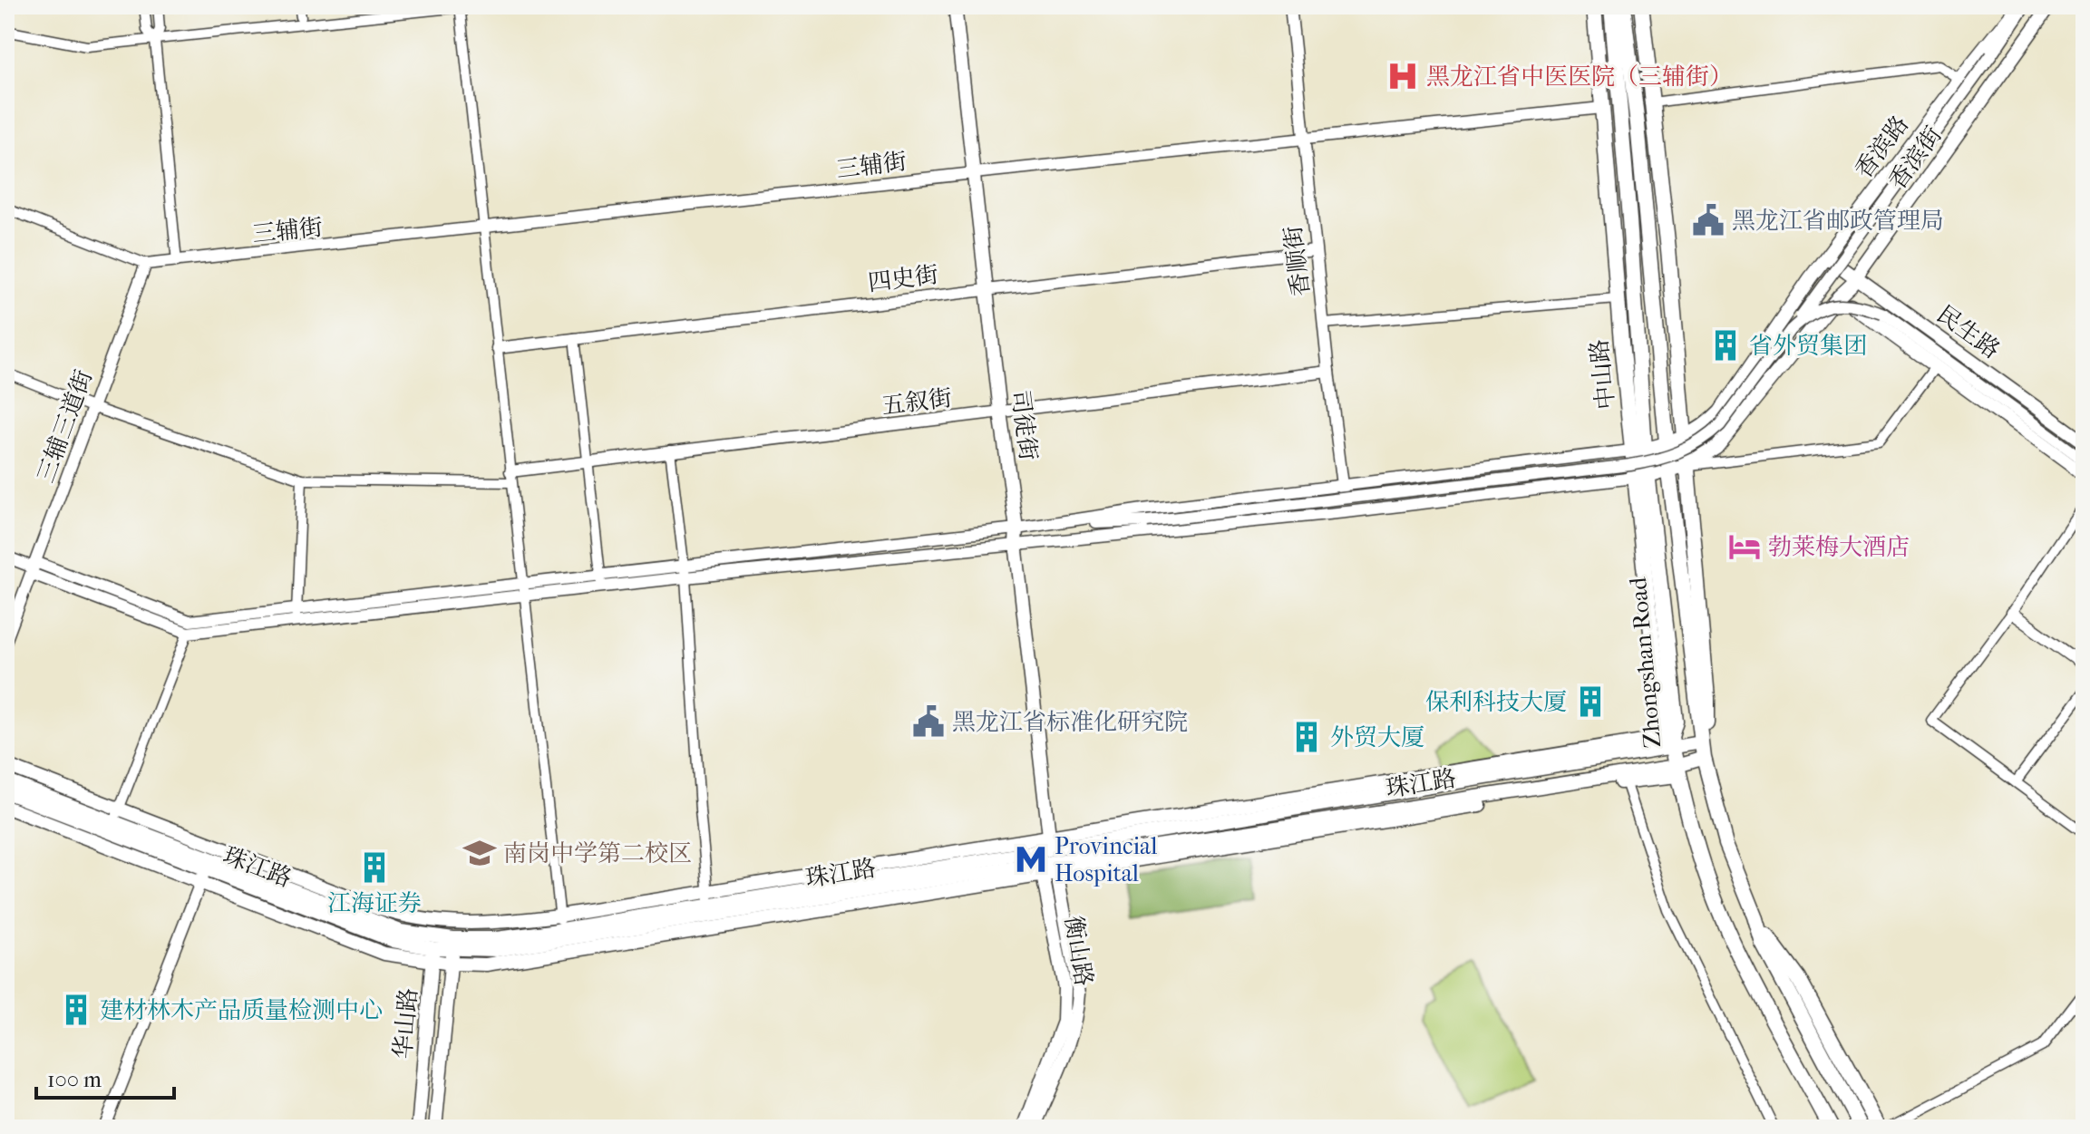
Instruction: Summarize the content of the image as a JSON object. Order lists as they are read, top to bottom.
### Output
{
  "streets": {
    "main road": [
      "香滨路",
      "香滨街",
      "民生路",
      "中山路",
      "司徒街",
      "Zhongshan Road",
      "珠江路",
      "衡山路",
      "华山路"
    ],
    "street": [
      "三辅街",
      "香顺街",
      "四史街",
      "五叙街",
      "三辅三道街"
    ]
  },
  "crossings": [
    ["香滨路", "民生路"],
    ["香滨路", "中山路"],
    ["香滨路", "Zhongshan Road"],
    ["香滨街", "民生路"],
    ["香滨街", "中山路"],
    ["香滨街", "Zhongshan Road"],
    ["三辅街", "香顺街"],
    ["三辅街", "中山路"],
    ["三辅街", "司徒街"],
    ["三辅街", "三辅三道街"],
    ["香顺街", "四史街"],
    ["香顺街", "五叙街"],
    ["四史街", "司徒街"],
    ["中山路", "Zhongshan Road"],
    ["中山路", "珠江路"],
    ["五叙街", "司徒街"],
    ["司徒街", "珠江路"],
    ["Zhongshan Road", "珠江路"],
    ["珠江路", "衡山路"],
    ["珠江路", "华山路"]
  ],
  "places": {
    "hospital": ["黑龙江省中医医院（三辅街）"],
    "public building": ["黑龙江省邮政管理局", "黑龙江省标准化研究院"],
    "building": [
      "省外贸集团",
      "保利科技大厦",
      "外贸大厦",
      "江海证券",
      "建材林木产品质量检测中心"
    ],
    "hotel": ["勃莱梅大酒店"],
    "school or university": ["南岗中学第二校区"],
    "metro station": ["Provincial Hospital"]
  },
  "scale_bar": "100 m"
}
